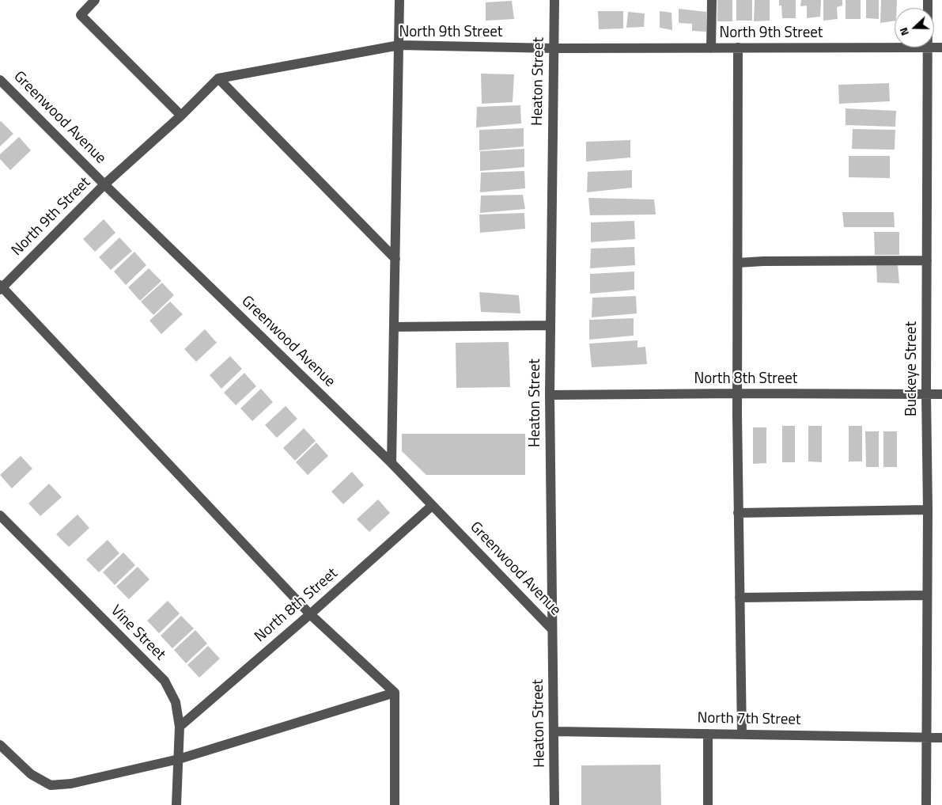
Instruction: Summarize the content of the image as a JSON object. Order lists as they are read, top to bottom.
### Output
{
  "streets": {
    "street": [
      "North 9th Street",
      "Heaton Street",
      "Greenwood Avenue",
      "Buckeye Street",
      "North 8th Street",
      "Vine Street",
      "North 7th Street"
    ]
  },
  "crossings": [
    ["North 9th Street", "Heaton Street"],
    ["North 9th Street", "Greenwood Avenue"],
    ["Heaton Street", "Greenwood Avenue"],
    ["Heaton Street", "North 8th Street"],
    ["Heaton Street", "North 7th Street"],
    ["Greenwood Avenue", "North 8th Street"],
    ["Buckeye Street", "North 8th Street"],
    ["Buckeye Street", "North 7th Street"],
    ["North 8th Street", "Vine Street"]
  ],
  "north": "left"
}
